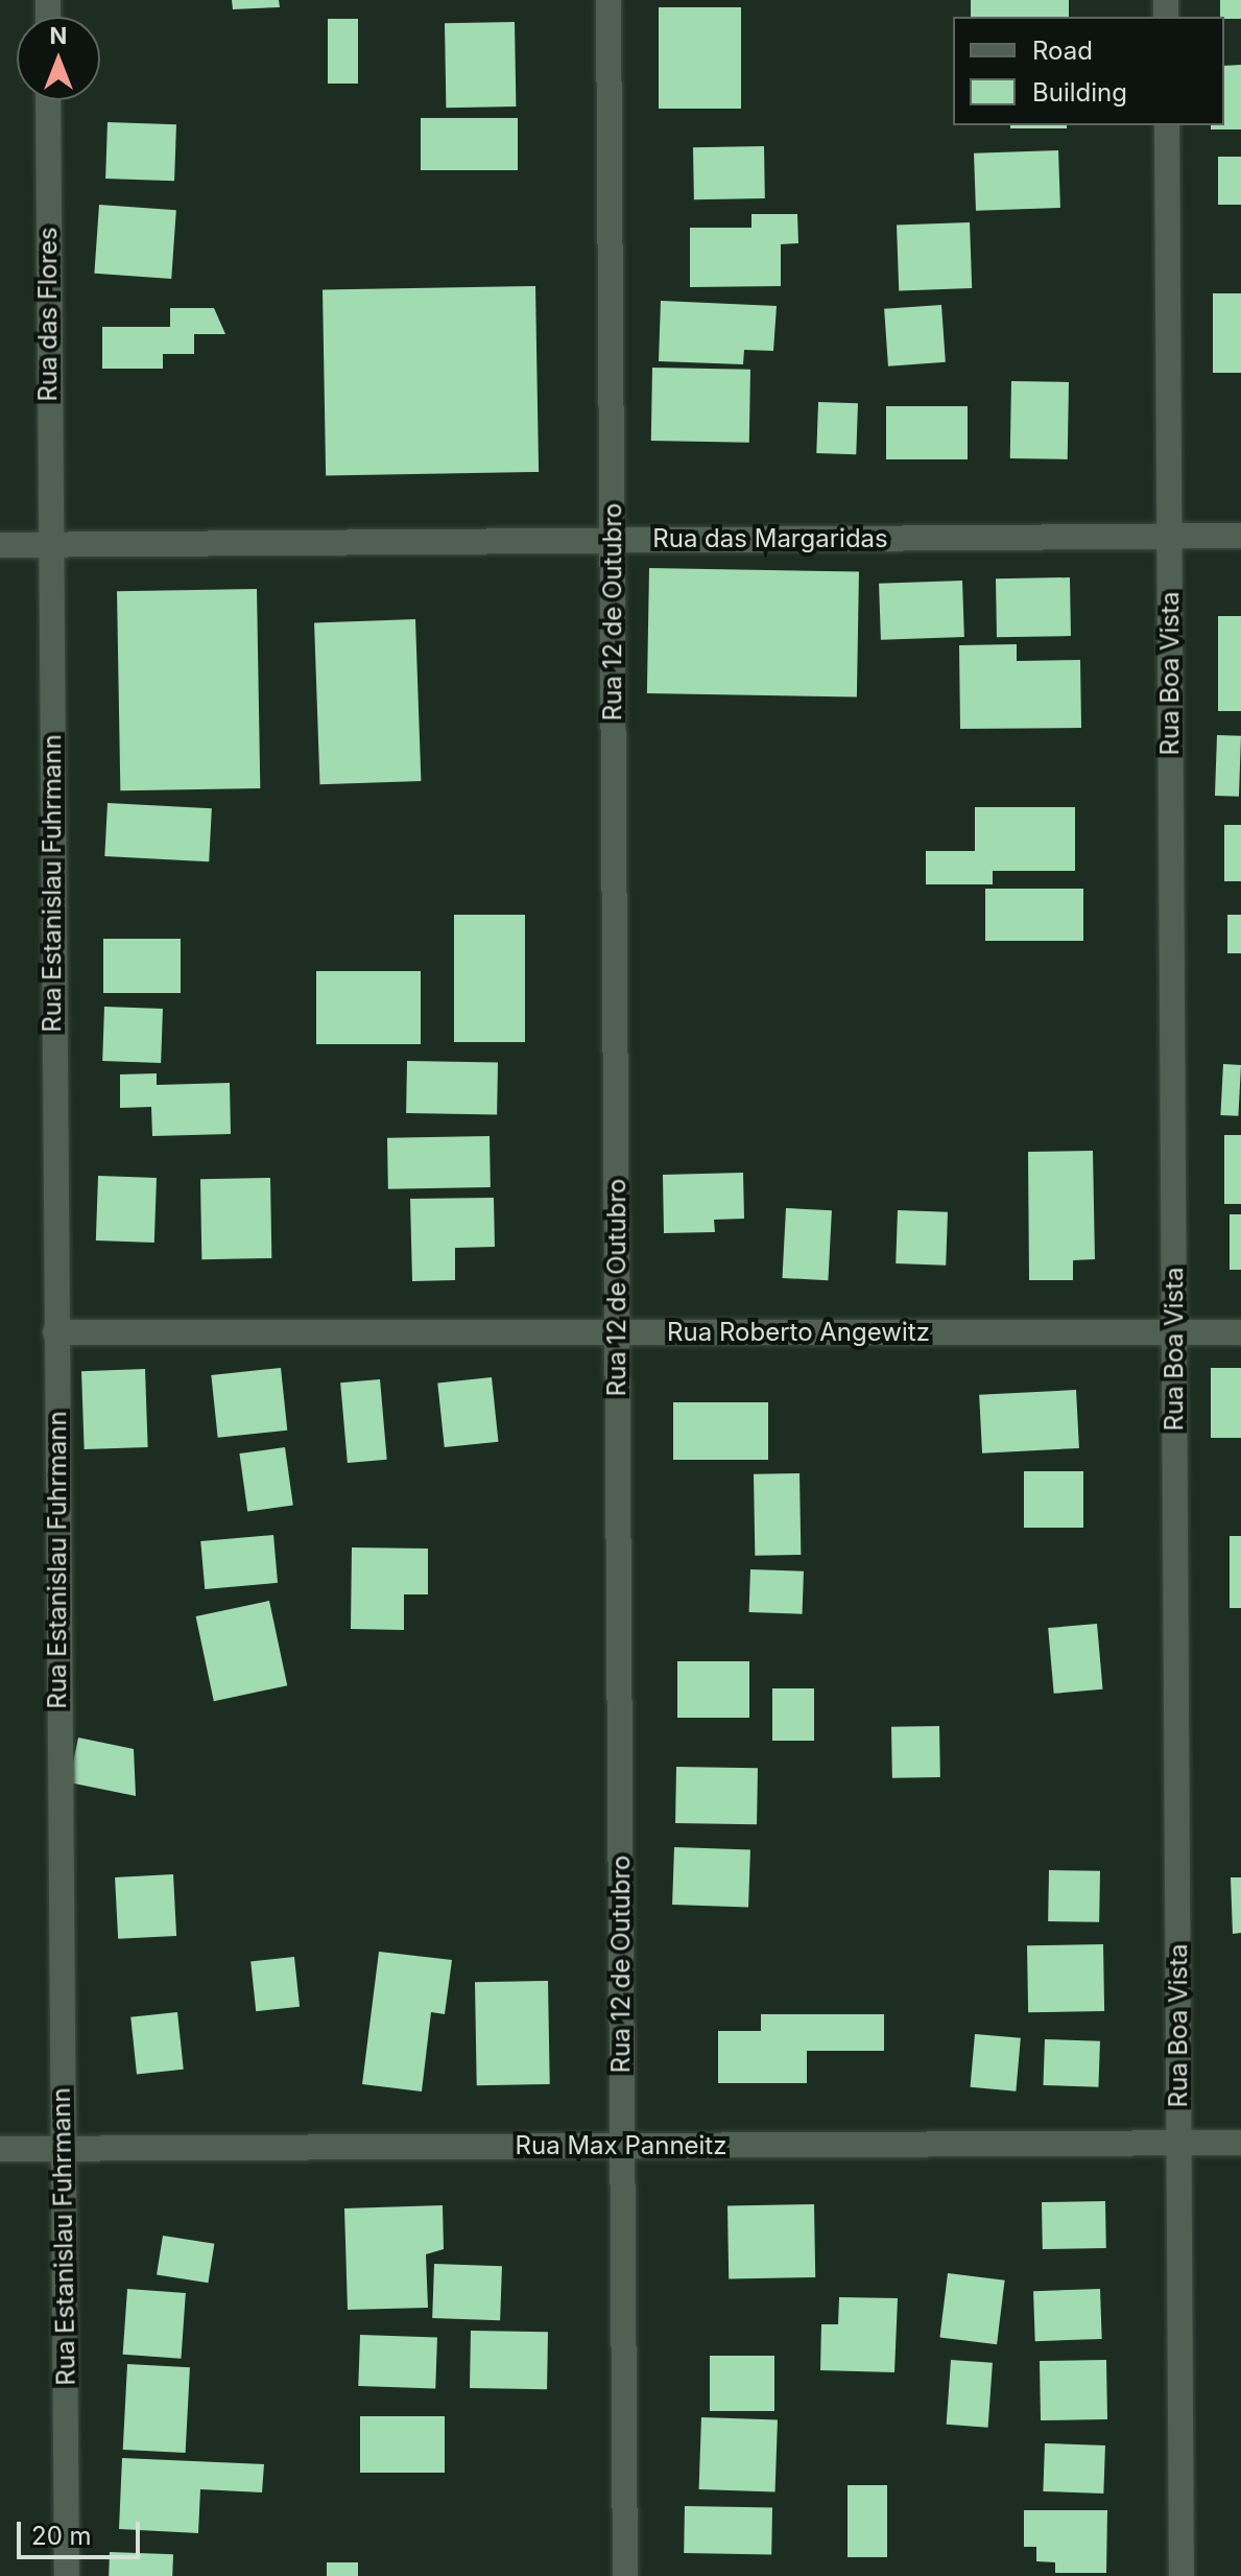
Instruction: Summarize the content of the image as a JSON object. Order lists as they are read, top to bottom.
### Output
{
  "streets": {
    "street": [
      "Rua das Flores",
      "Rua das Margaridas",
      "Rua 12 de Outubro",
      "Rua Boa Vista",
      "Rua Estanislau Fuhrmann",
      "Rua Roberto Angewitz",
      "Rua Max Panneitz"
    ]
  },
  "crossings": [
    ["Rua das Flores", "Rua das Margaridas"],
    ["Rua das Flores", "Rua Estanislau Fuhrmann"],
    ["Rua das Margaridas", "Rua 12 de Outubro"],
    ["Rua das Margaridas", "Rua Boa Vista"],
    ["Rua das Margaridas", "Rua Estanislau Fuhrmann"],
    ["Rua 12 de Outubro", "Rua Roberto Angewitz"],
    ["Rua 12 de Outubro", "Rua Max Panneitz"],
    ["Rua Boa Vista", "Rua Roberto Angewitz"],
    ["Rua Boa Vista", "Rua Max Panneitz"],
    ["Rua Estanislau Fuhrmann", "Rua Roberto Angewitz"],
    ["Rua Estanislau Fuhrmann", "Rua Max Panneitz"]
  ],
  "legend": ["Road", "Building"],
  "scale_bar": "20 m",
  "north": "top"
}
